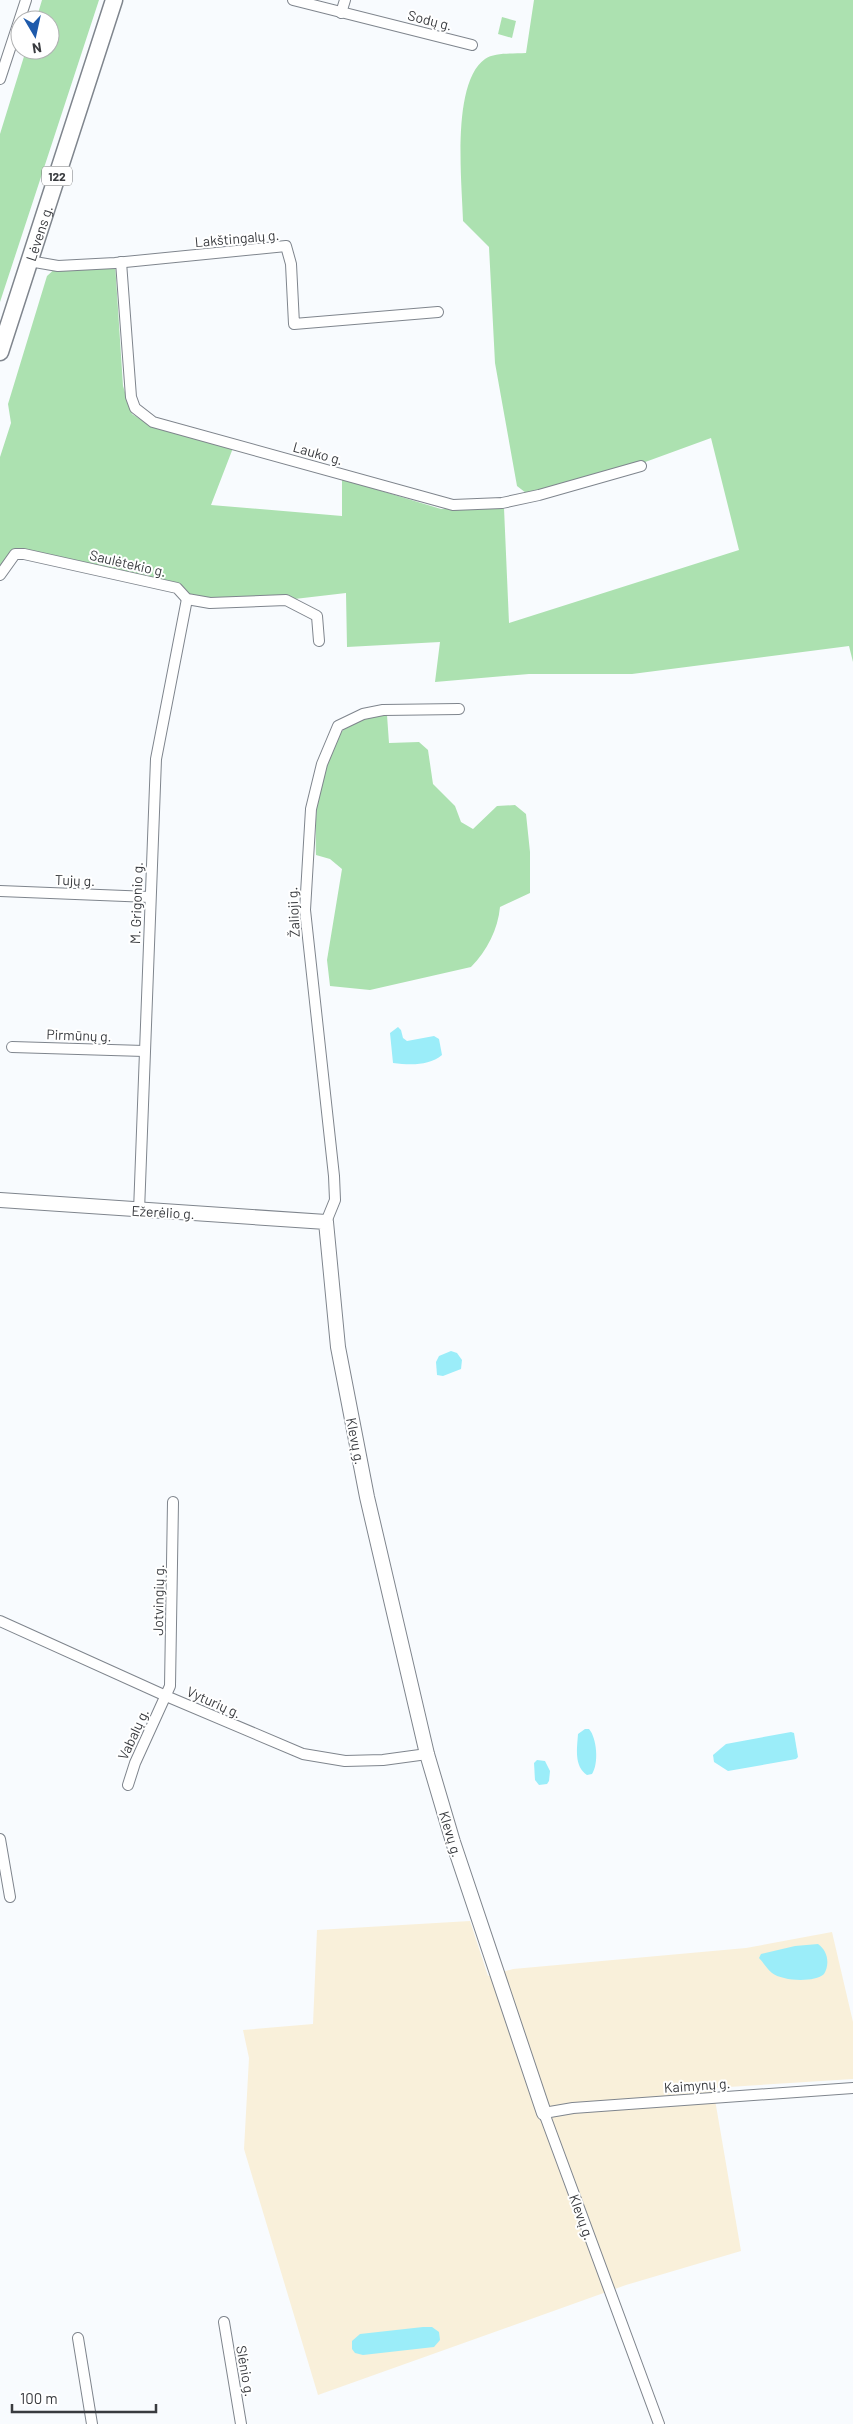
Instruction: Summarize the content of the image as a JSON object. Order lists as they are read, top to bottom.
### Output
{
  "streets": {
    "main road": [
      "122",
      "Lėvens g.",
      "Ežerėlio g.",
      "Klevų g."
    ],
    "street": [
      "Sodų g.",
      "Lakštingalų g.",
      "Lauko g.",
      "Saulėtekio g.",
      "Tujų g.",
      "M. Grigonio g.",
      "Žalioji g.",
      "Pirmūnų g.",
      "Jotvingių g.",
      "Vyturių g.",
      "Vabalų g.",
      "Kaimynų g.",
      "Slėnio g."
    ]
  },
  "crossings": [
    ["Lėvens g.", "Lakštingalų g."],
    ["Lakštingalų g.", "Lauko g."],
    ["Saulėtekio g.", "M. Grigonio g."],
    ["Tujų g.", "M. Grigonio g."],
    ["M. Grigonio g.", "Pirmūnų g."],
    ["M. Grigonio g.", "Ežerėlio g."],
    ["Žalioji g.", "Ežerėlio g."],
    ["Žalioji g.", "Klevų g."],
    ["Ežerėlio g.", "Klevų g."],
    ["Klevų g.", "Vyturių g."],
    ["Klevų g.", "Kaimynų g."],
    ["Jotvingių g.", "Vyturių g."],
    ["Jotvingių g.", "Vabalų g."],
    ["Vyturių g.", "Vabalų g."]
  ],
  "scale_bar": "100 m",
  "north": "bottom"
}
